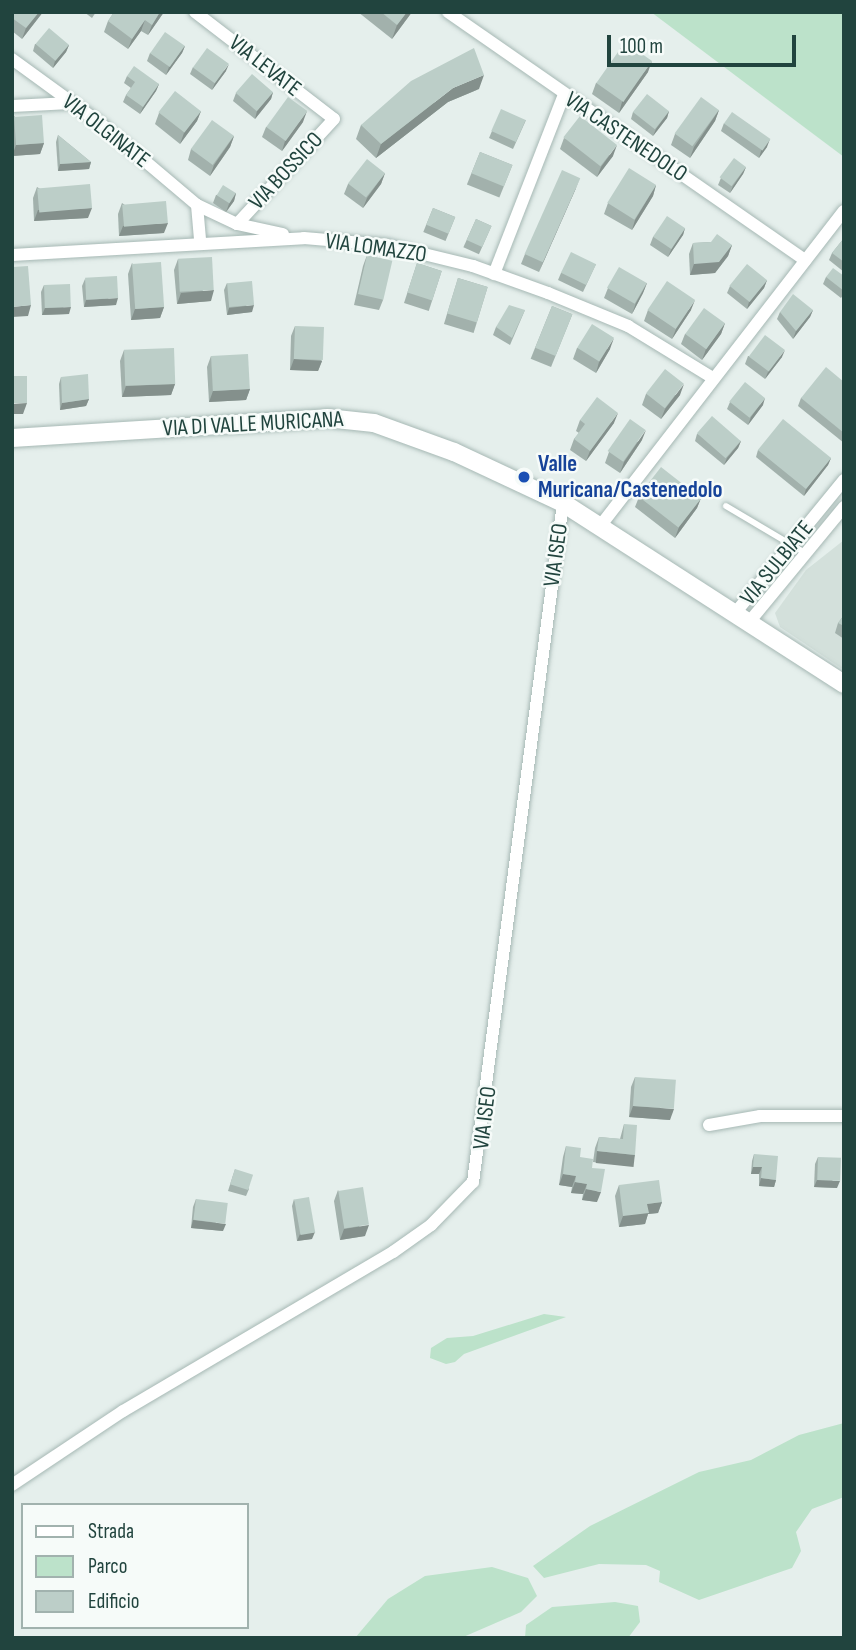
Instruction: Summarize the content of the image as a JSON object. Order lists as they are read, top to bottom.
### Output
{
  "streets": {
    "street": [
      "VIA LEVATE",
      "VIA OLGINATE",
      "VIA CASTENEDOLO",
      "VIA BOSSICO",
      "VIA LOMAZZO",
      "VIA DI VALLE MURICANA",
      "VIA ISEO",
      "VIA SULBIATE"
    ]
  },
  "crossings": [
    ["VIA LEVATE", "VIA BOSSICO"],
    ["VIA OLGINATE", "VIA BOSSICO"],
    ["VIA OLGINATE", "VIA LOMAZZO"],
    ["VIA DI VALLE MURICANA", "VIA ISEO"],
    ["VIA DI VALLE MURICANA", "VIA SULBIATE"]
  ],
  "places": ["Valle Muricana/Castenedolo"],
  "legend": ["Strada", "Parco", "Edificio"],
  "scale_bar": "100 m"
}
